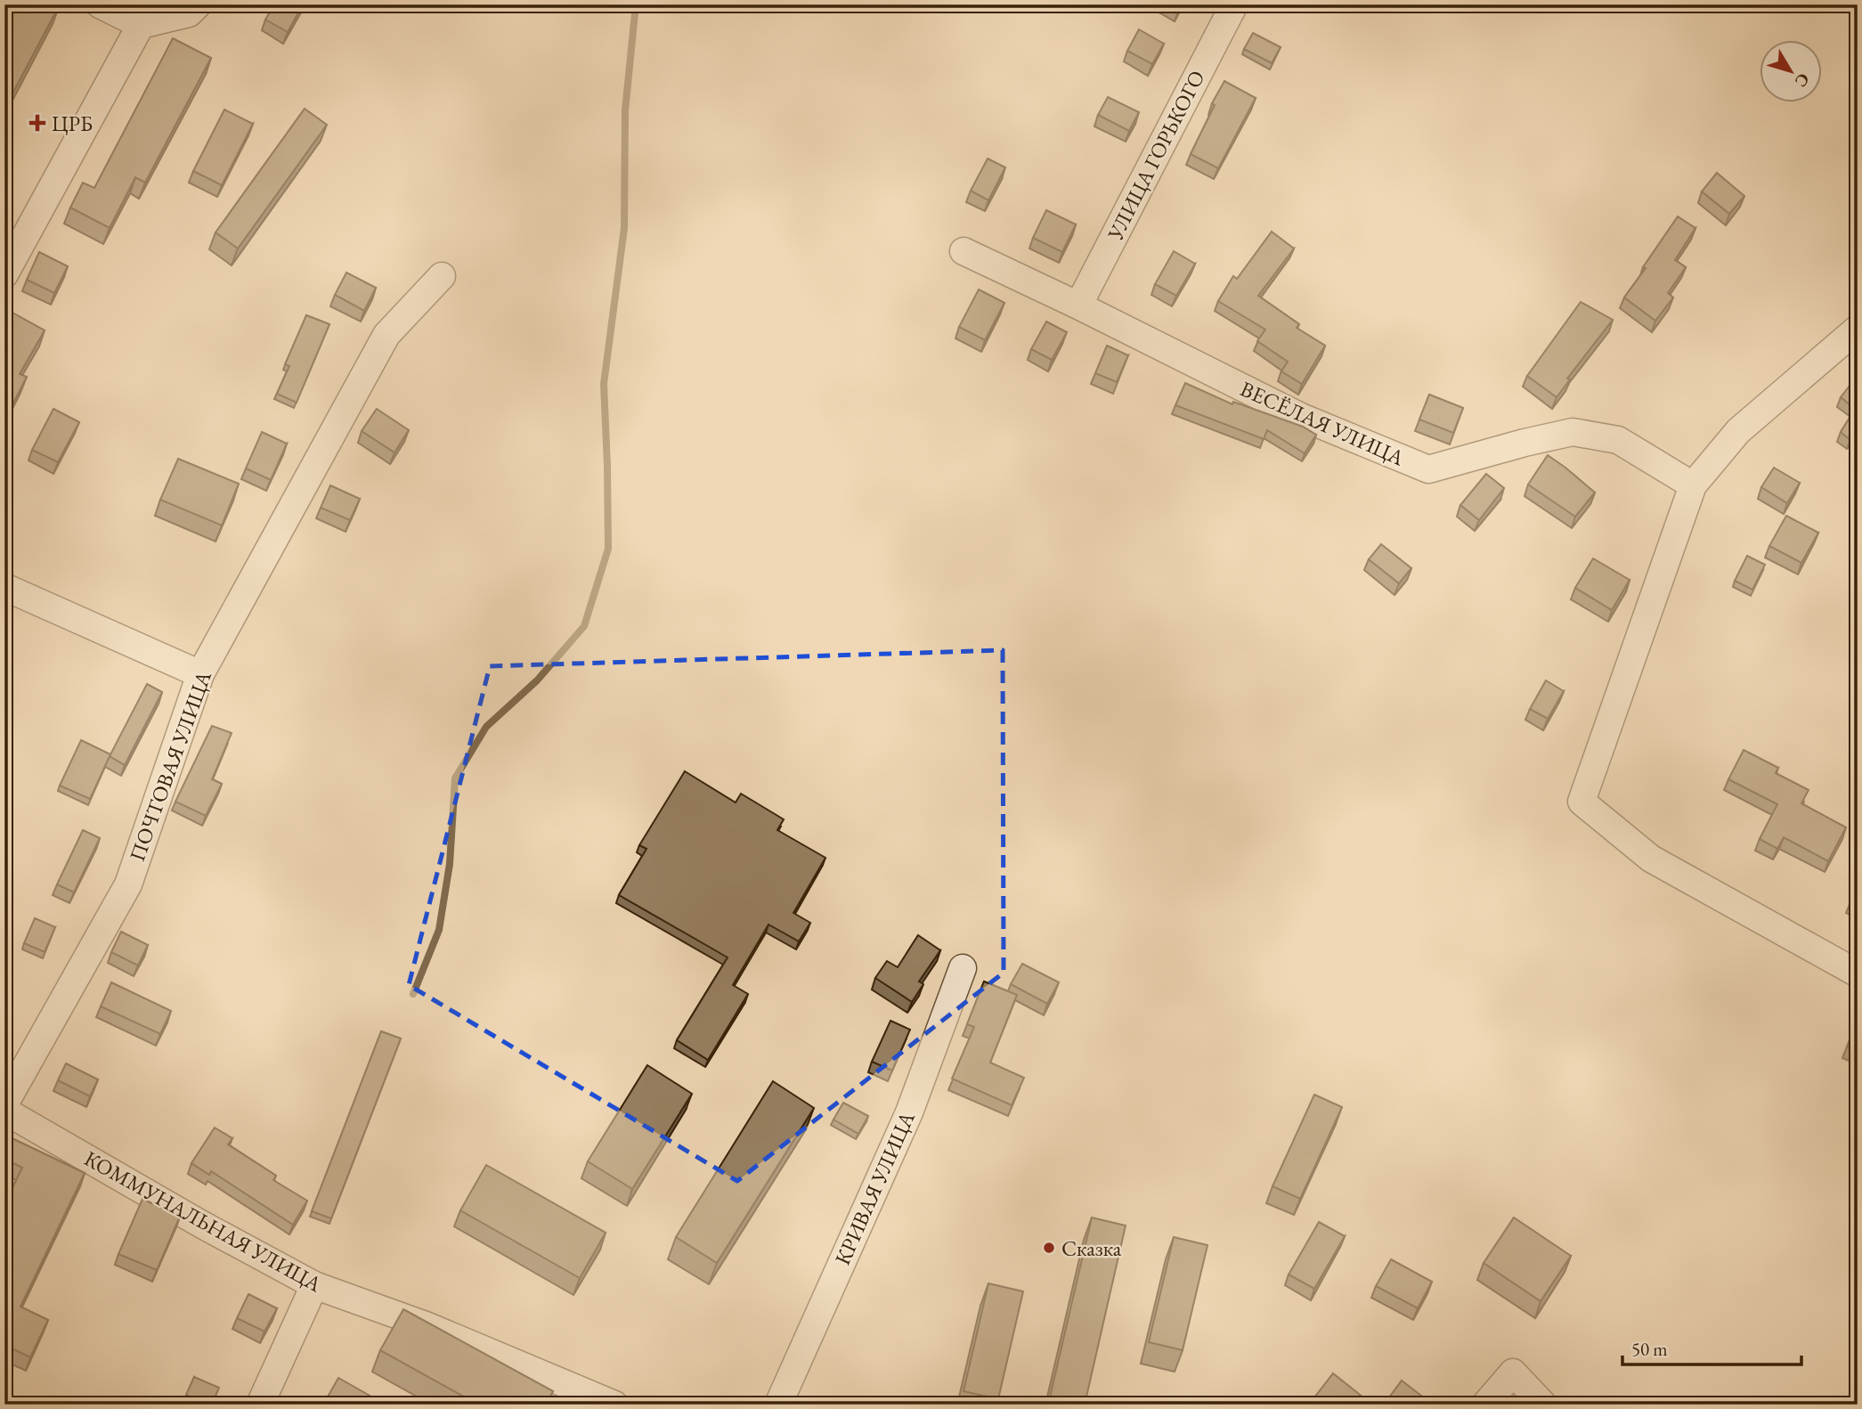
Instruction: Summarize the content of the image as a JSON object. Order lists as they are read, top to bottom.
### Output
{
  "streets": {
    "street": [
      "УЛИЦА ГОРЬКОГО",
      "ВЕСЁЛАЯ УЛИЦА",
      "ПОЧТОВАЯ УЛИЦА",
      "КРИВАЯ УЛИЦА",
      "КОММУНАЛЬНАЯ УЛИЦА"
    ]
  },
  "crossings": [
    ["УЛИЦА ГОРЬКОГО", "ВЕСЁЛАЯ УЛИЦА"]
  ],
  "places": {
    "health": ["ЦРБ"],
    "other": ["Сказка"]
  },
  "scale_bar": "50 m",
  "north": "bottom right"
}
